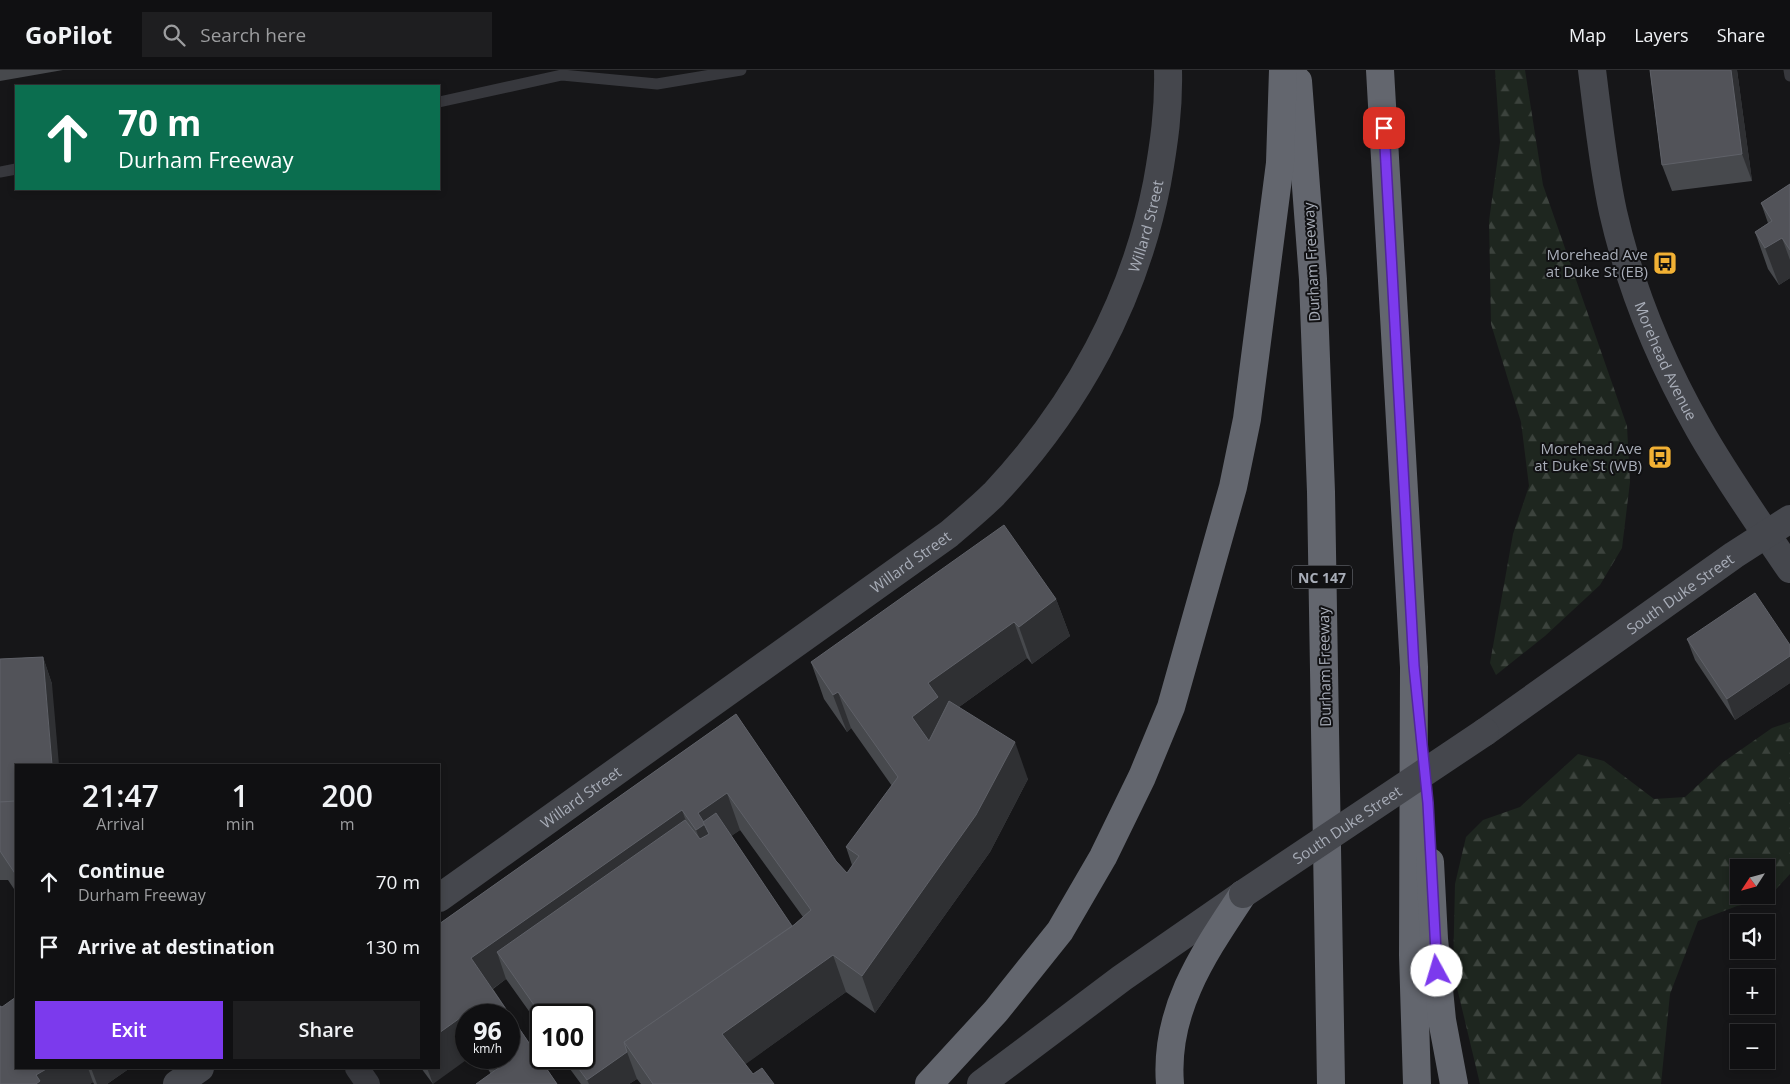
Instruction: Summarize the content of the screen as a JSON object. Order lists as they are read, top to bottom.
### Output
{
  "streets": {
    "highway": ["Durham Freeway", "NC 147"],
    "street": ["Willard Street", "Morehead Avenue", "South Duke Street"]
  },
  "crossings": [
    ["Morehead Avenue", "South Duke Street"]
  ],
  "places": {
    "bus stop": ["Morehead Ave at Duke St (EB)", "Morehead Ave at Duke St (WB)"]
  },
  "north": "bottom left",
  "page": {
    "header": "GoPilot",
    "search": "Search here",
    "nav": ["Map", "Layers", "Share"],
    "turn": ["70 m", "Durham Freeway"],
    "eta": [
      "21:47",
      "Arrival",
      "1",
      "min",
      "200",
      "m"
    ],
    "list": [
      {
        "name": "Continue",
        "note": "Durham Freeway",
        "value": "70 m"
      },
      {
        "name": "Arrive at destination",
        "value": "130 m"
      }
    ],
    "map_buttons": ["+", "−"],
    "buttons": ["Exit", "Share"],
    "speed": "96 km/h",
    "limit": "100"
  }
}
